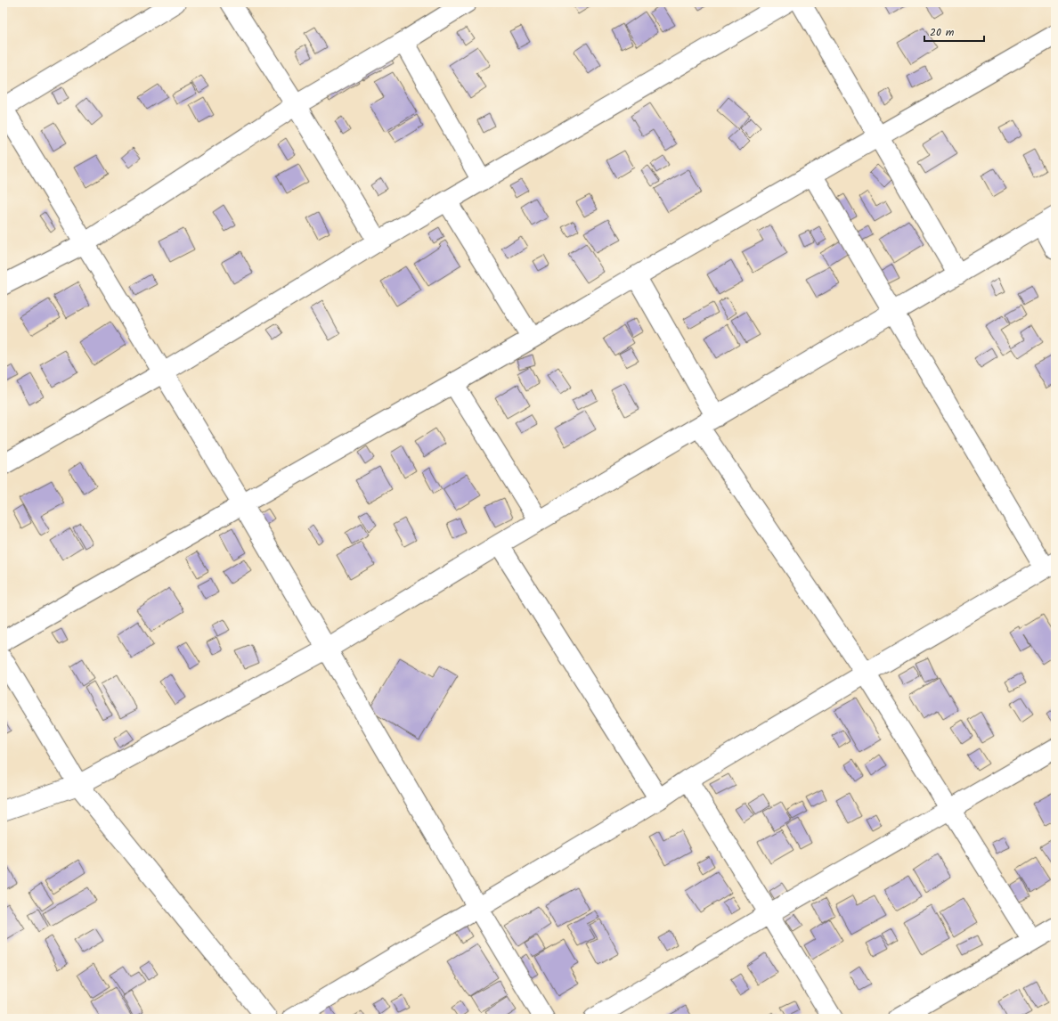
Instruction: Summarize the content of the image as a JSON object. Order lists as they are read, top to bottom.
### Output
{
  "scale_bar": "20 m"
}
